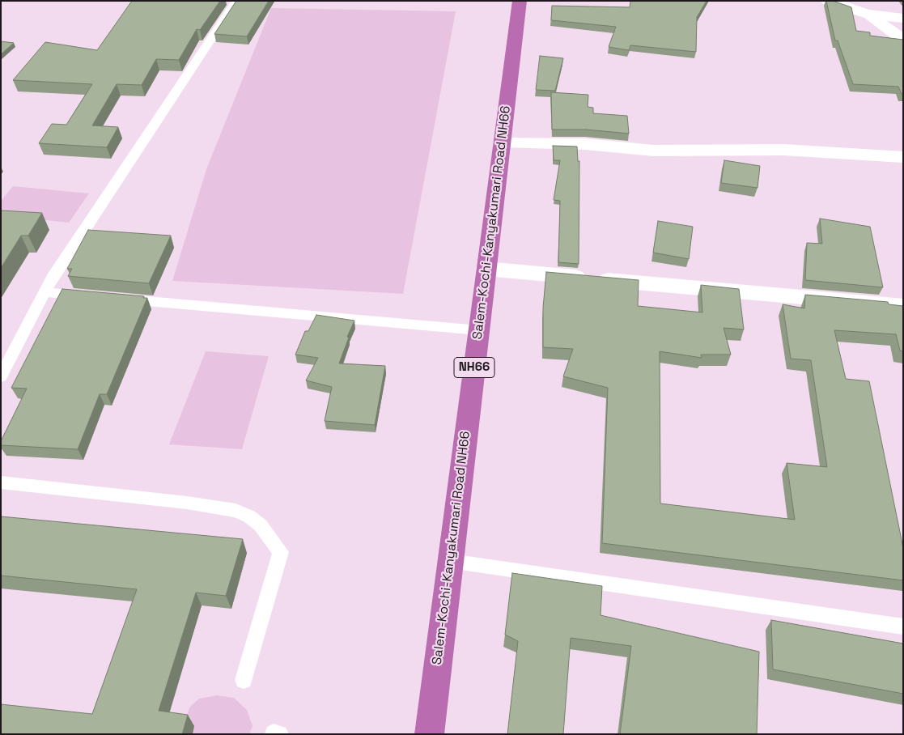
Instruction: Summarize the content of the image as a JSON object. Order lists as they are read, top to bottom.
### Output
{
  "streets": {
    "highway": ["Salem-Kochi-Kanyakumari Road NH66", "NH66"]
  }
}
